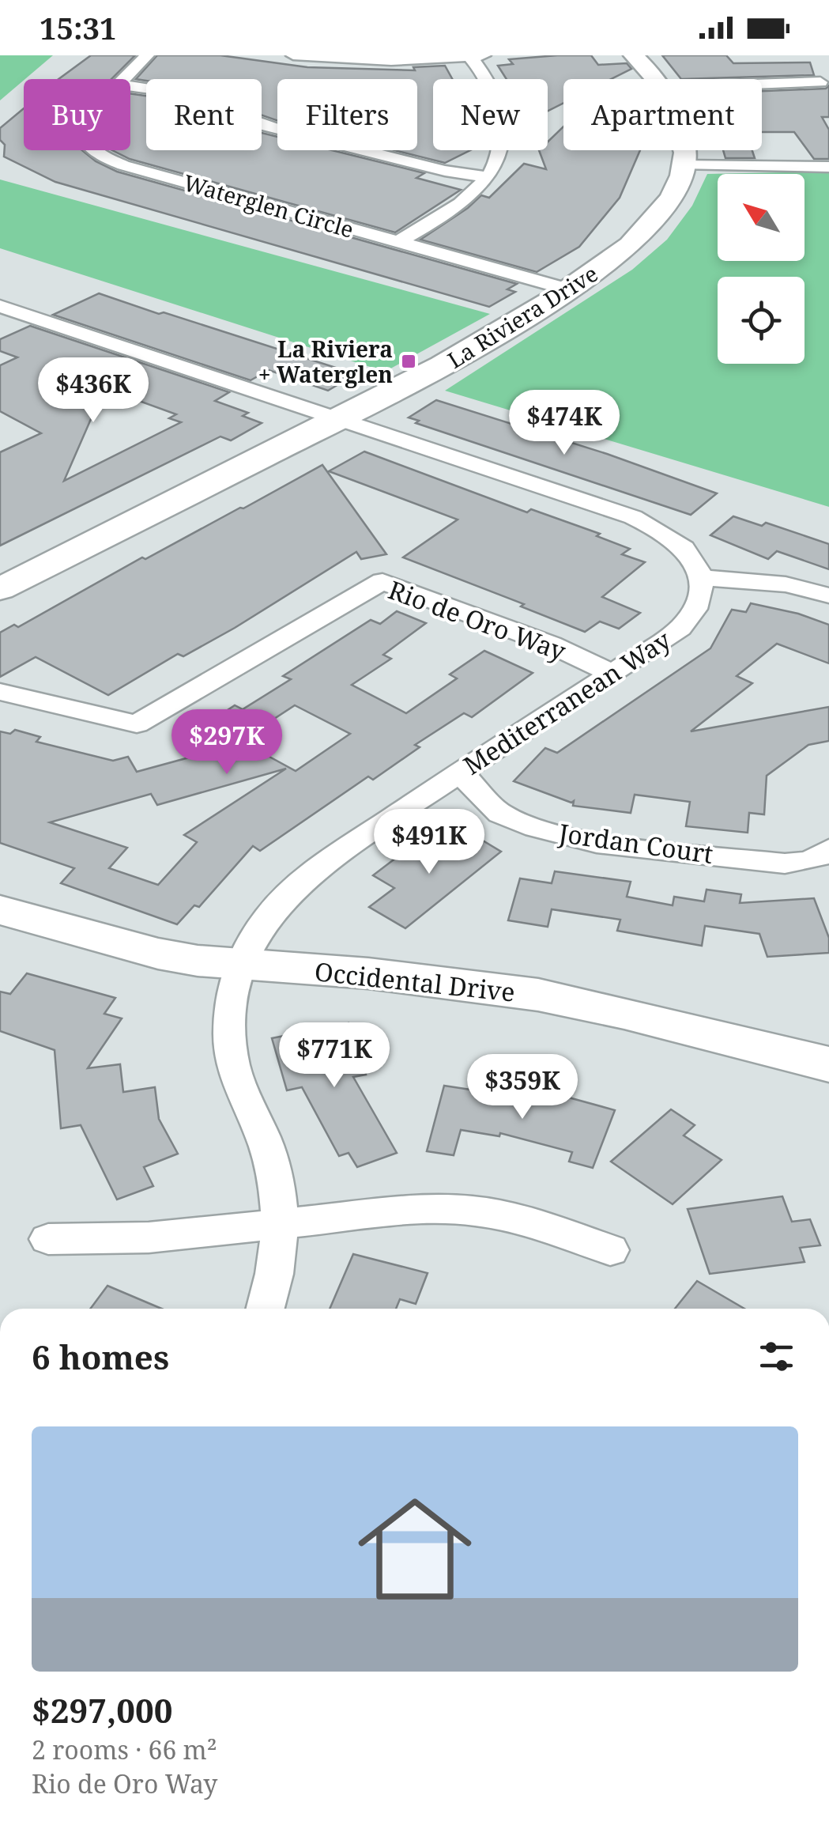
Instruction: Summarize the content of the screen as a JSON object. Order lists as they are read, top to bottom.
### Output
{
  "streets": {
    "main road": ["La Riviera Drive", "Occidental Drive"],
    "street": [
      "Waterglen Circle",
      "Rio de Oro Way",
      "Mediterranean Way",
      "Jordan Court"
    ]
  },
  "crossings": [
    ["Waterglen Circle", "La Riviera Drive"],
    ["Rio de Oro Way", "Mediterranean Way"],
    ["Mediterranean Way", "Jordan Court"],
    ["Mediterranean Way", "Occidental Drive"]
  ],
  "places": {
    "transit": ["La Riviera + Waterglen"]
  },
  "north": "top left",
  "page": {
    "status": "15:31",
    "chip": [
      "Buy",
      "Rent",
      "Filters",
      "New",
      "Apartment"
    ],
    "price": [
      "$436K",
      "$474K",
      "$297K",
      "$491K",
      "$771K",
      "$359K"
    ],
    "heading": "6 homes",
    "list": [
      {
        "name": "$297,000",
        "note": "2 rooms · 66 m² · Rio de Oro Way"
      }
    ]
  }
}
